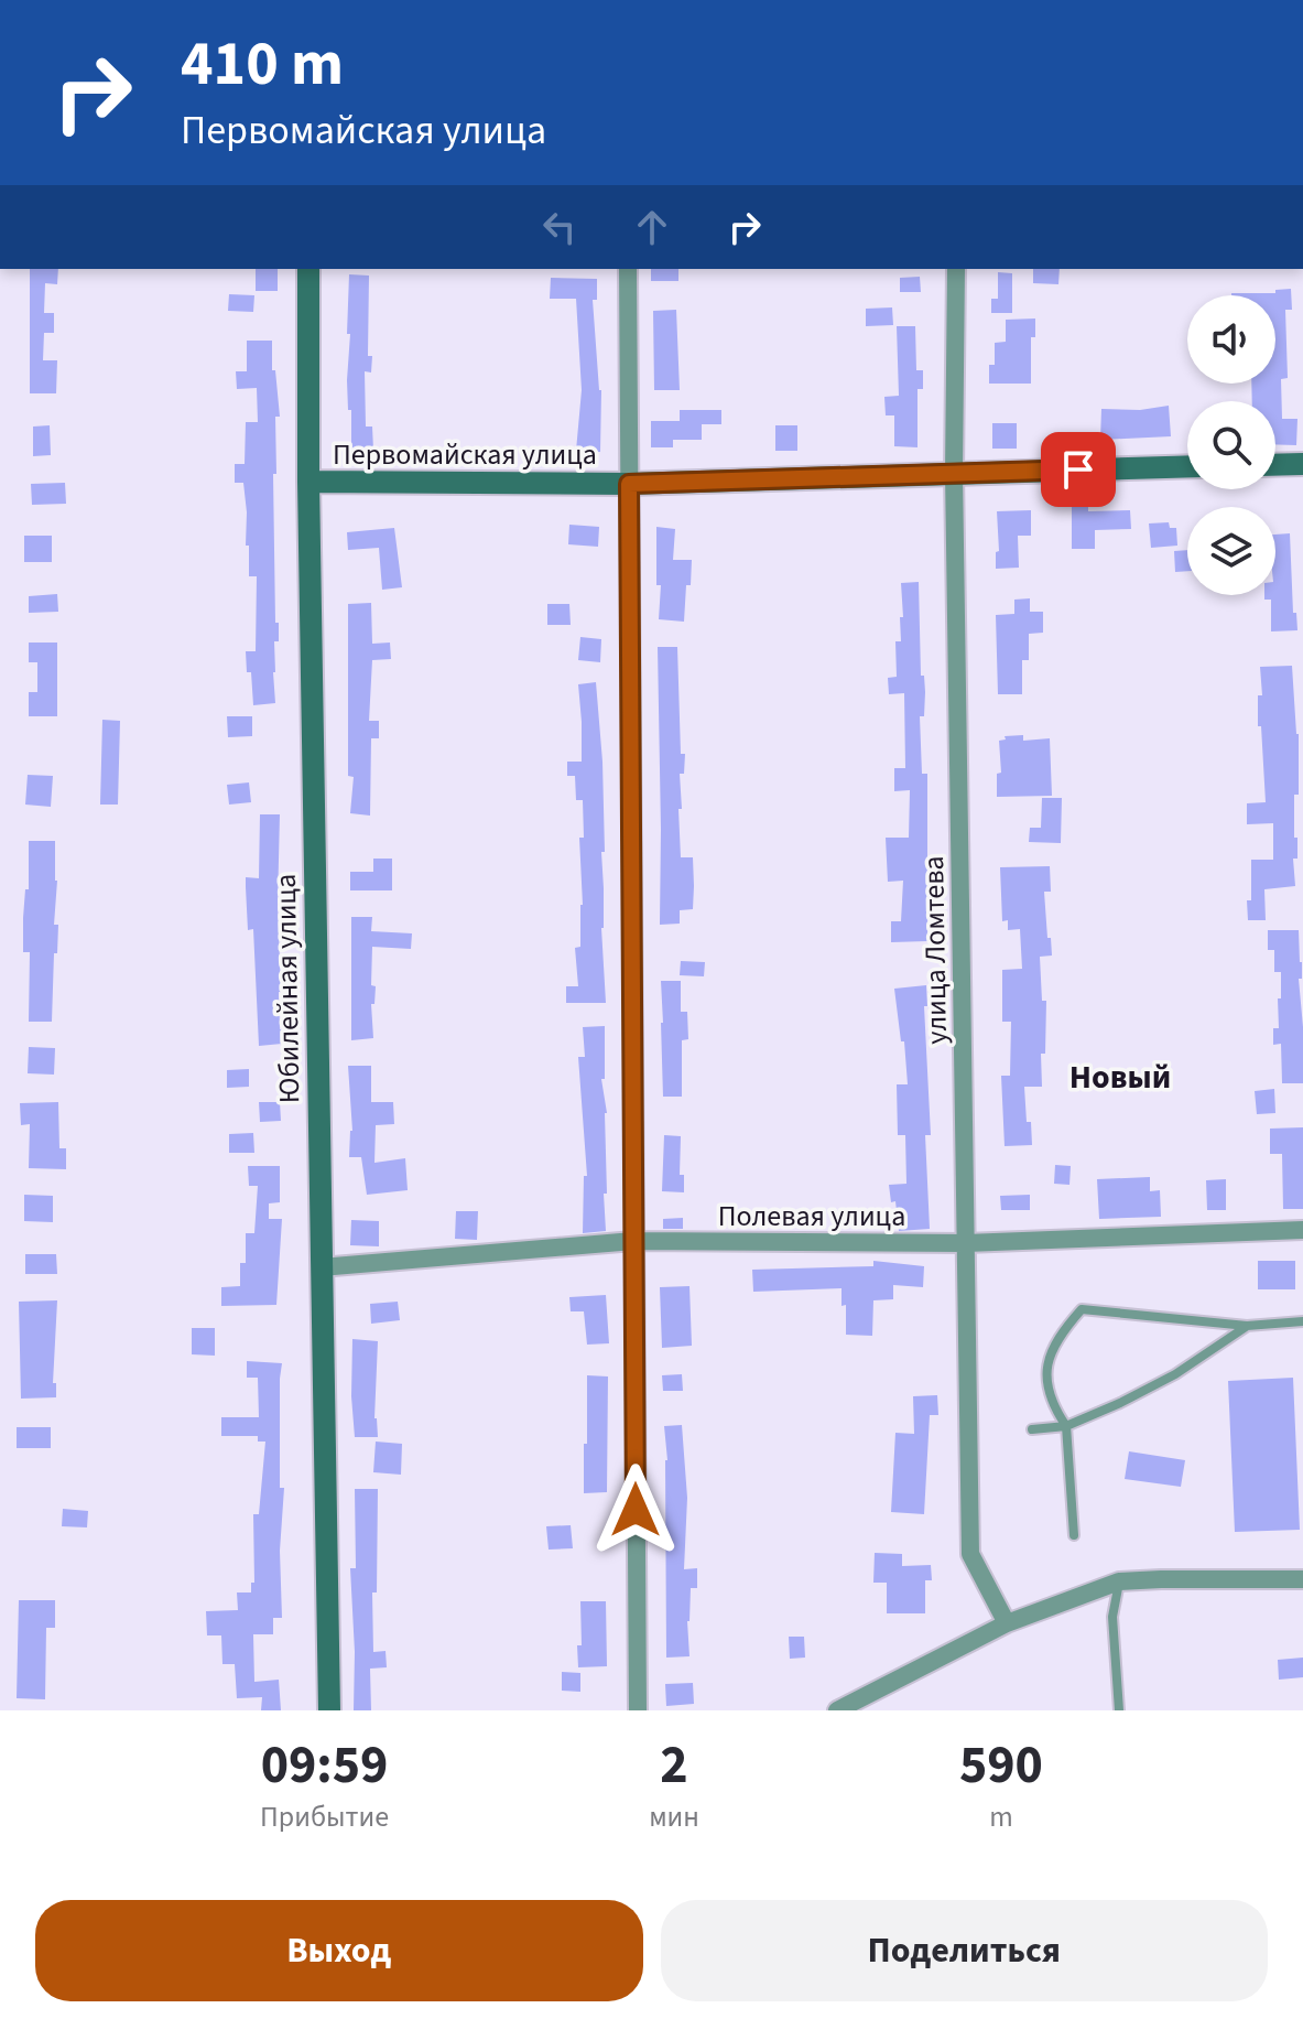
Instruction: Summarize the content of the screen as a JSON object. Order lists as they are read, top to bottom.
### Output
{
  "streets": {
    "street": [
      "Первомайская улица",
      "улица Ломтева",
      "Юбилейная улица",
      "Полевая улица"
    ]
  },
  "crossings": [
    ["Первомайская улица", "улица Ломтева"],
    ["Первомайская улица", "Юбилейная улица"],
    ["улица Ломтева", "Полевая улица"],
    ["Юбилейная улица", "Полевая улица"]
  ],
  "districts": ["Новый"],
  "page": {
    "turn": ["410 m", "Первомайская улица"],
    "eta": [
      "09:59",
      "Прибытие",
      "2",
      "мин",
      "590",
      "m"
    ],
    "buttons": ["Выход", "Поделиться"]
  }
}
